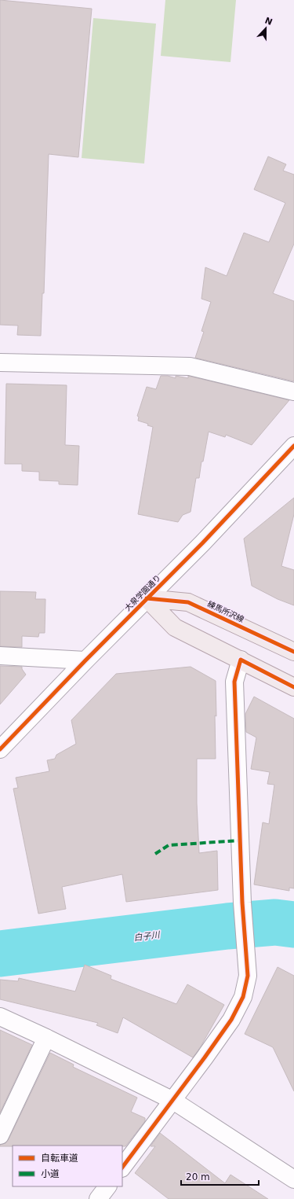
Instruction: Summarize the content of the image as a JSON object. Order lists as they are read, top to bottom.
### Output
{
  "streets": {
    "main road": ["練馬所沢線"],
    "street": ["大泉学園通り"]
  },
  "crossings": [
    ["大泉学園通り", "練馬所沢線"]
  ],
  "water": ["白子川"],
  "legend": ["自転車道", "小道"],
  "scale_bar": "20 m",
  "north": "top"
}
